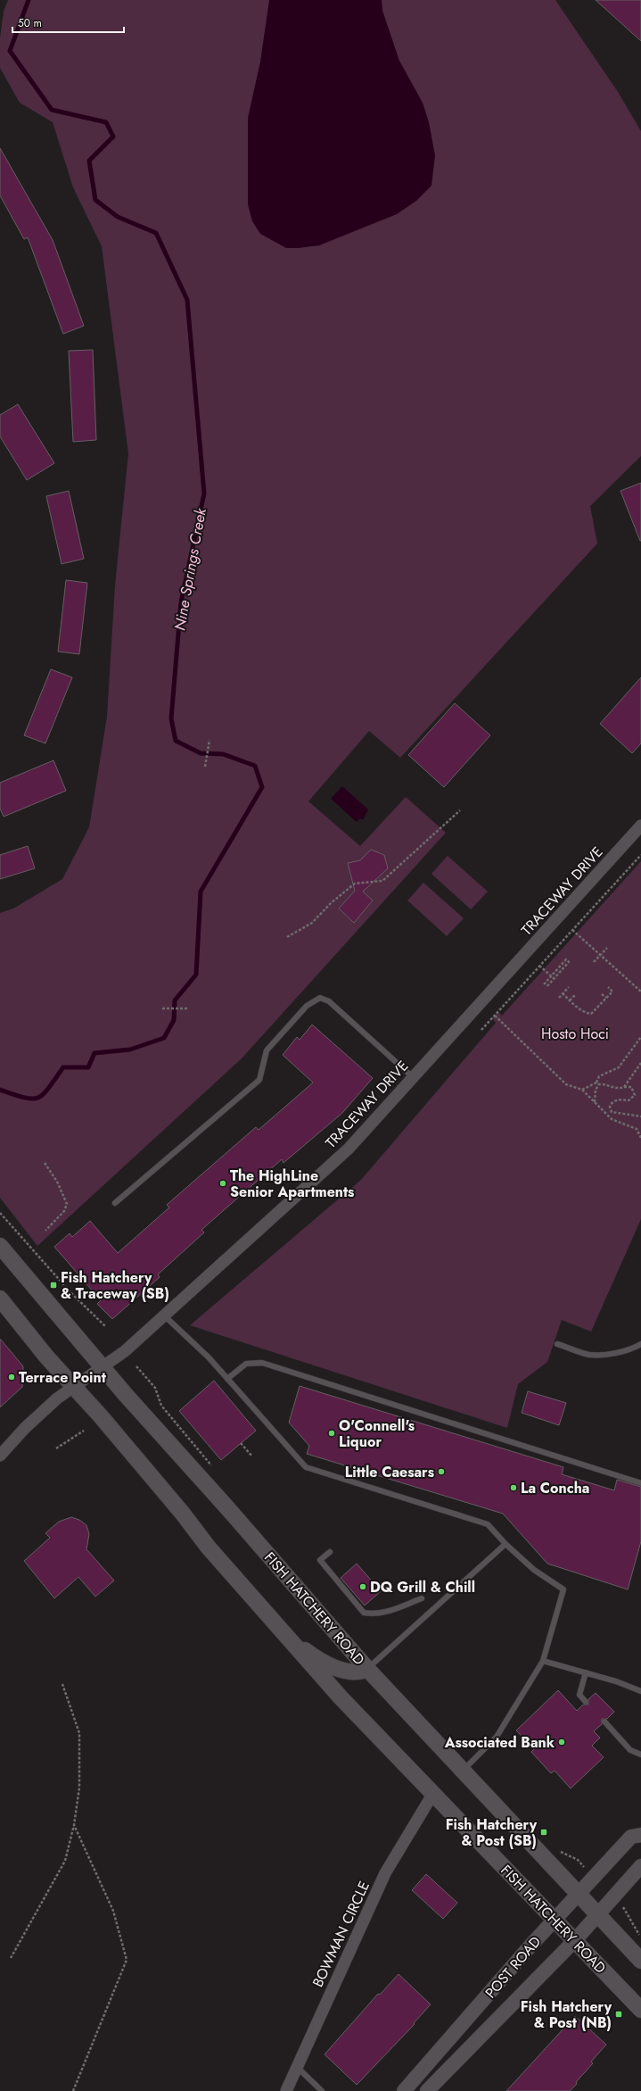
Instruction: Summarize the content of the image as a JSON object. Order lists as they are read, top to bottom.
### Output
{
  "streets": {
    "main road": ["FISH HATCHERY ROAD"],
    "street": ["TRACEWAY DRIVE", "BOWMAN CIRCLE", "POST ROAD"]
  },
  "crossings": [
    ["TRACEWAY DRIVE", "FISH HATCHERY ROAD"],
    ["FISH HATCHERY ROAD", "BOWMAN CIRCLE"],
    ["FISH HATCHERY ROAD", "POST ROAD"]
  ],
  "water": ["Nine Springs Creek"],
  "parks": ["Hosto Hoci"],
  "places": {
    "other": [
      "The HighLine Senior Apartments",
      "Terrace Point",
      "O'Connell's Liquor",
      "Little Caesars",
      "La Concha",
      "DQ Grill & Chill",
      "Associated Bank"
    ],
    "transit": ["Fish Hatchery & Traceway (SB)", "Fish Hatchery & Post (SB)", "Fish Hatchery & Post (NB)"]
  },
  "scale_bar": "50 m"
}
